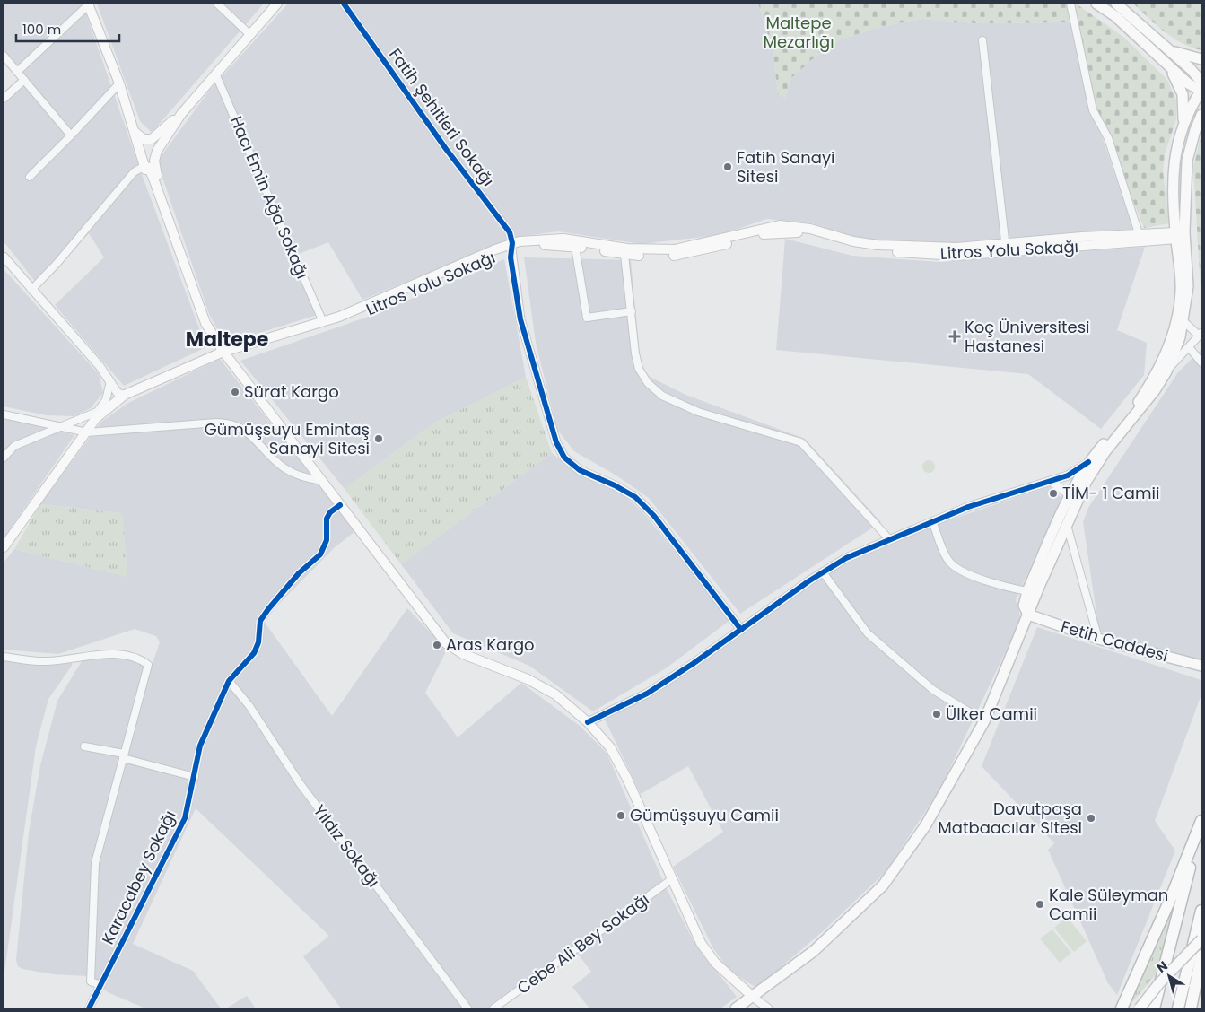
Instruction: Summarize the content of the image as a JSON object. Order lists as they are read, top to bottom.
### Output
{
  "streets": {
    "main road": ["Litros Yolu Sokağı", "Fetih Caddesi"],
    "street": [
      "Fatih Şehitleri Sokağı",
      "Hacı Emin Ağa Sokağı",
      "Yıldız Sokağı",
      "Karacabey Sokağı",
      "Cebe Ali Bey Sokağı"
    ]
  },
  "crossings": [
    ["Fatih Şehitleri Sokağı", "Litros Yolu Sokağı"],
    ["Hacı Emin Ağa Sokağı", "Litros Yolu Sokağı"],
    ["Yıldız Sokağı", "Karacabey Sokağı"]
  ],
  "districts": ["Maltepe"],
  "parks": ["Maltepe Mezarlığı"],
  "places": {
    "other": [
      "Fatih Sanayi Sitesi",
      "Sürat Kargo",
      "Gümüşsuyu Emintaş Sanayi Sitesi",
      "TİM- 1 Camii",
      "Aras Kargo",
      "Ülker Camii",
      "Gümüşsuyu Camii",
      "Davutpaşa Matbaacılar Sitesi",
      "Kale Süleyman Camii"
    ],
    "health": ["Koç Üniversitesi Hastanesi"]
  },
  "scale_bar": "100 m",
  "north": "top left"
}
